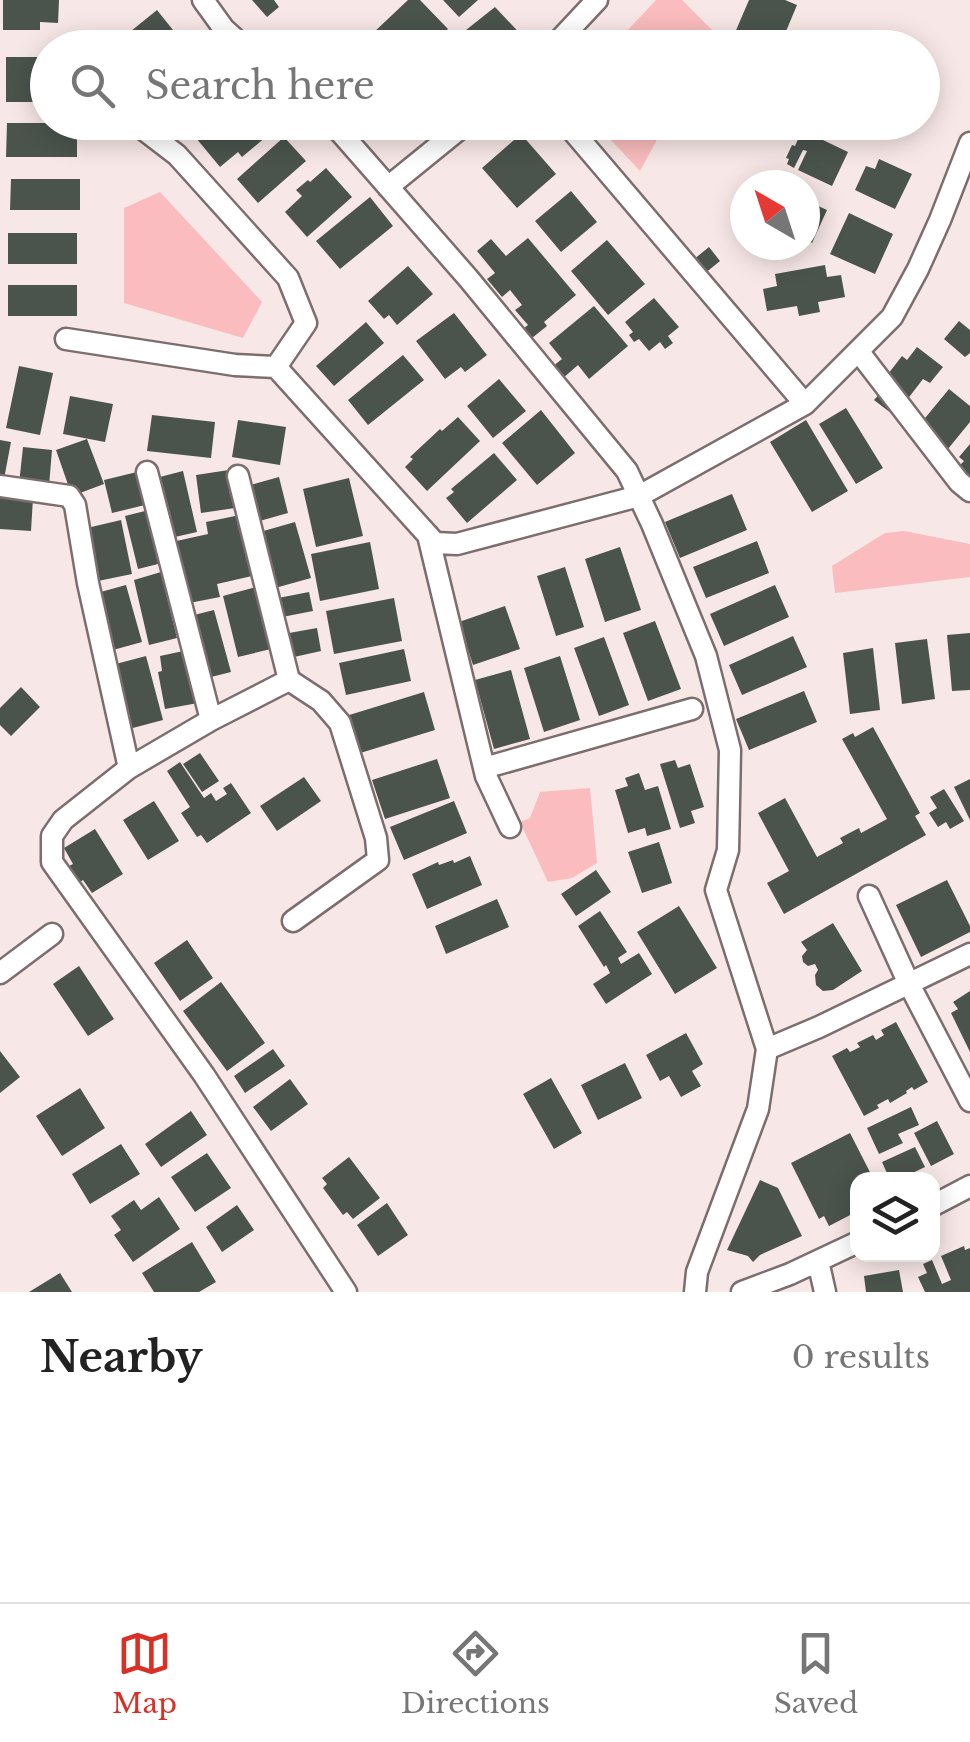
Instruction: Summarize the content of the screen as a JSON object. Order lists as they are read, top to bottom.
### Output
{
  "north": "top left",
  "page": {
    "search": "Search here",
    "heading": ["Nearby", "0 results"],
    "nav": ["Map", "Directions", "Saved"]
  }
}
